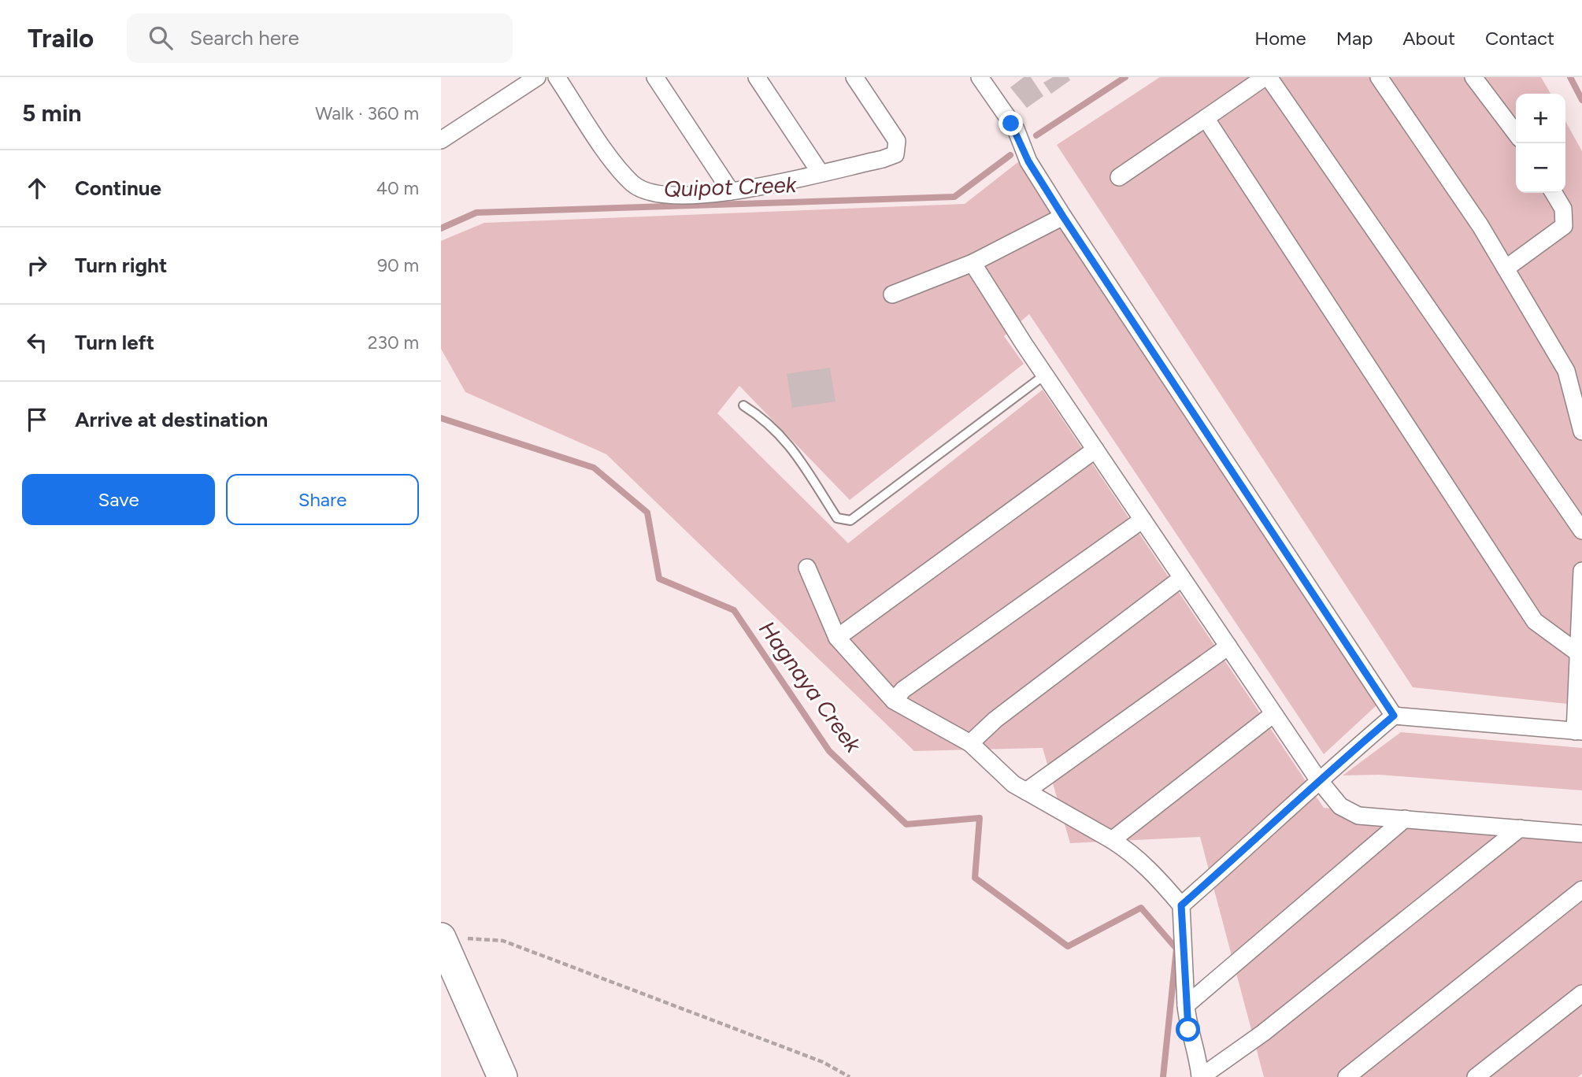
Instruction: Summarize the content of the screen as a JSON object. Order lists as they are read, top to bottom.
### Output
{
  "water": ["Quipot Creek", "Hagnaya Creek"],
  "page": {
    "header": "Trailo",
    "search": "Search here",
    "nav": [
      "Home",
      "Map",
      "About",
      "Contact"
    ],
    "heading": ["5 min", "Walk · 360 m"],
    "map_buttons": ["+", "−"],
    "list": [
      ["Continue", "40 m"],
      ["Turn right", "90 m"],
      ["Turn left", "230 m"],
      "Arrive at destination"
    ],
    "buttons": ["Save", "Share"]
  }
}
